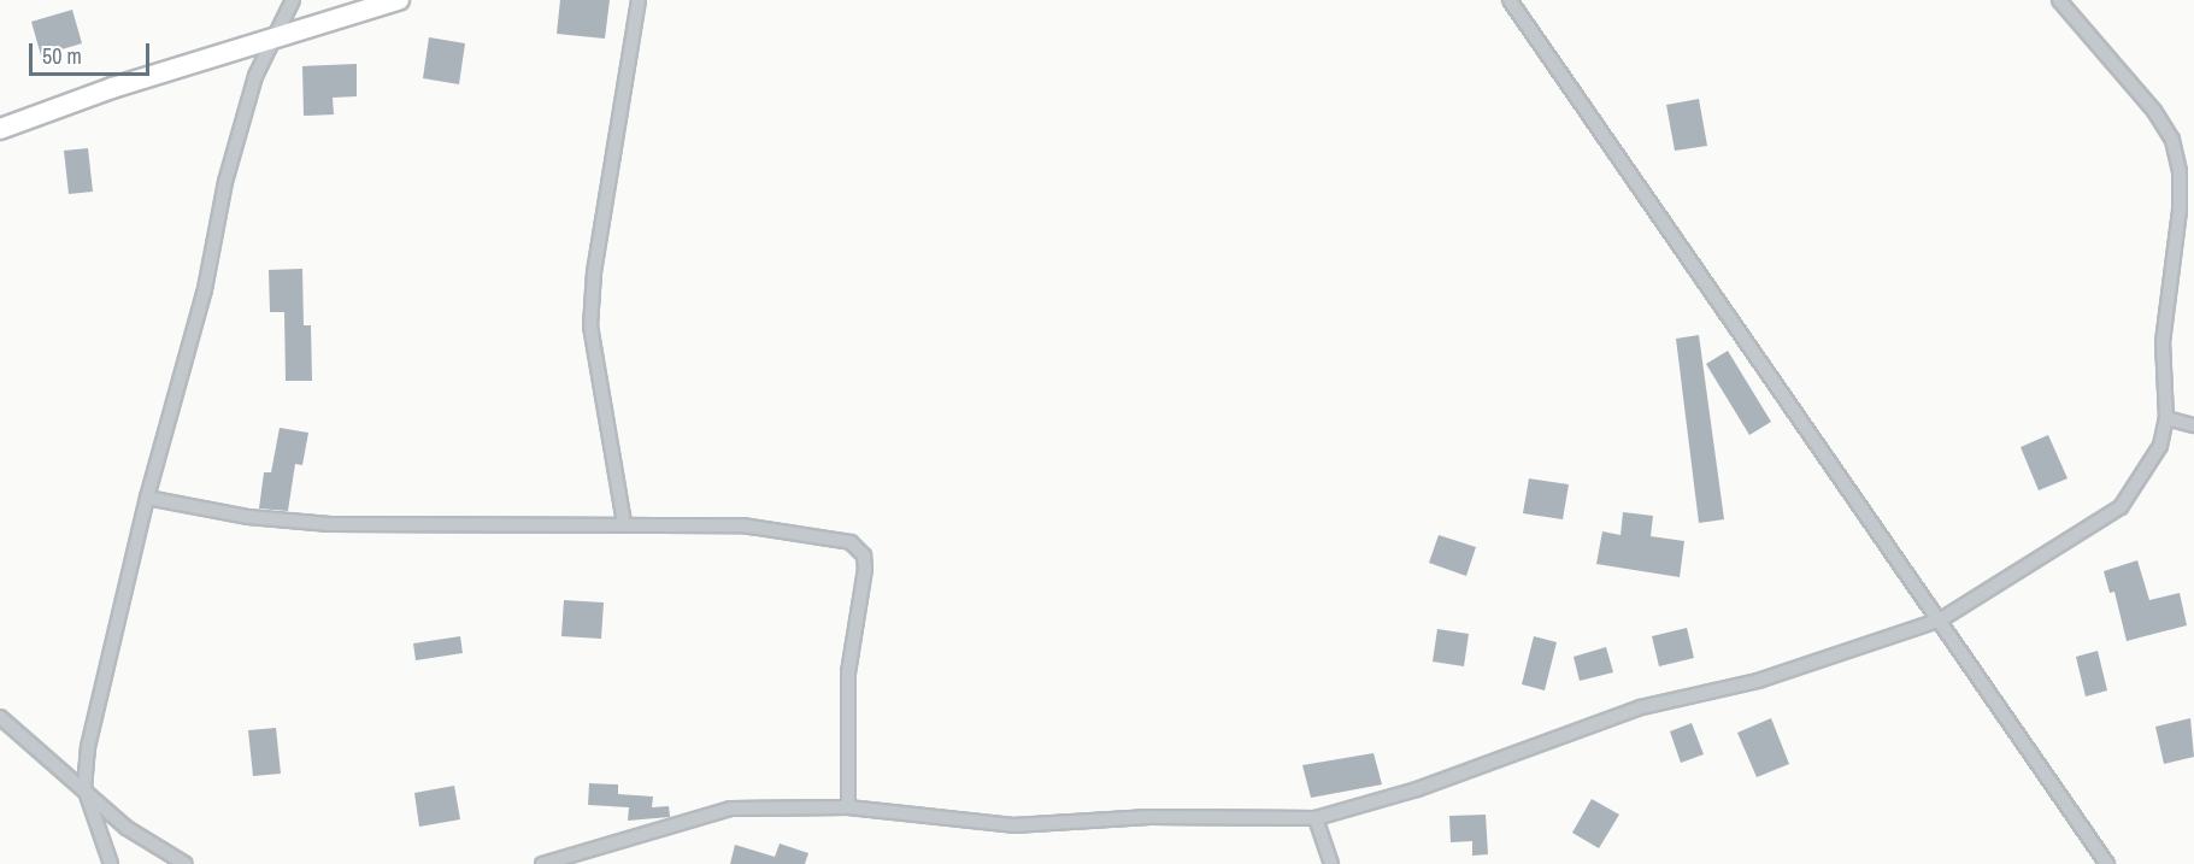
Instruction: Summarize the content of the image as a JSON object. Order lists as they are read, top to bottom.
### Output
{
  "scale_bar": "50 m"
}
